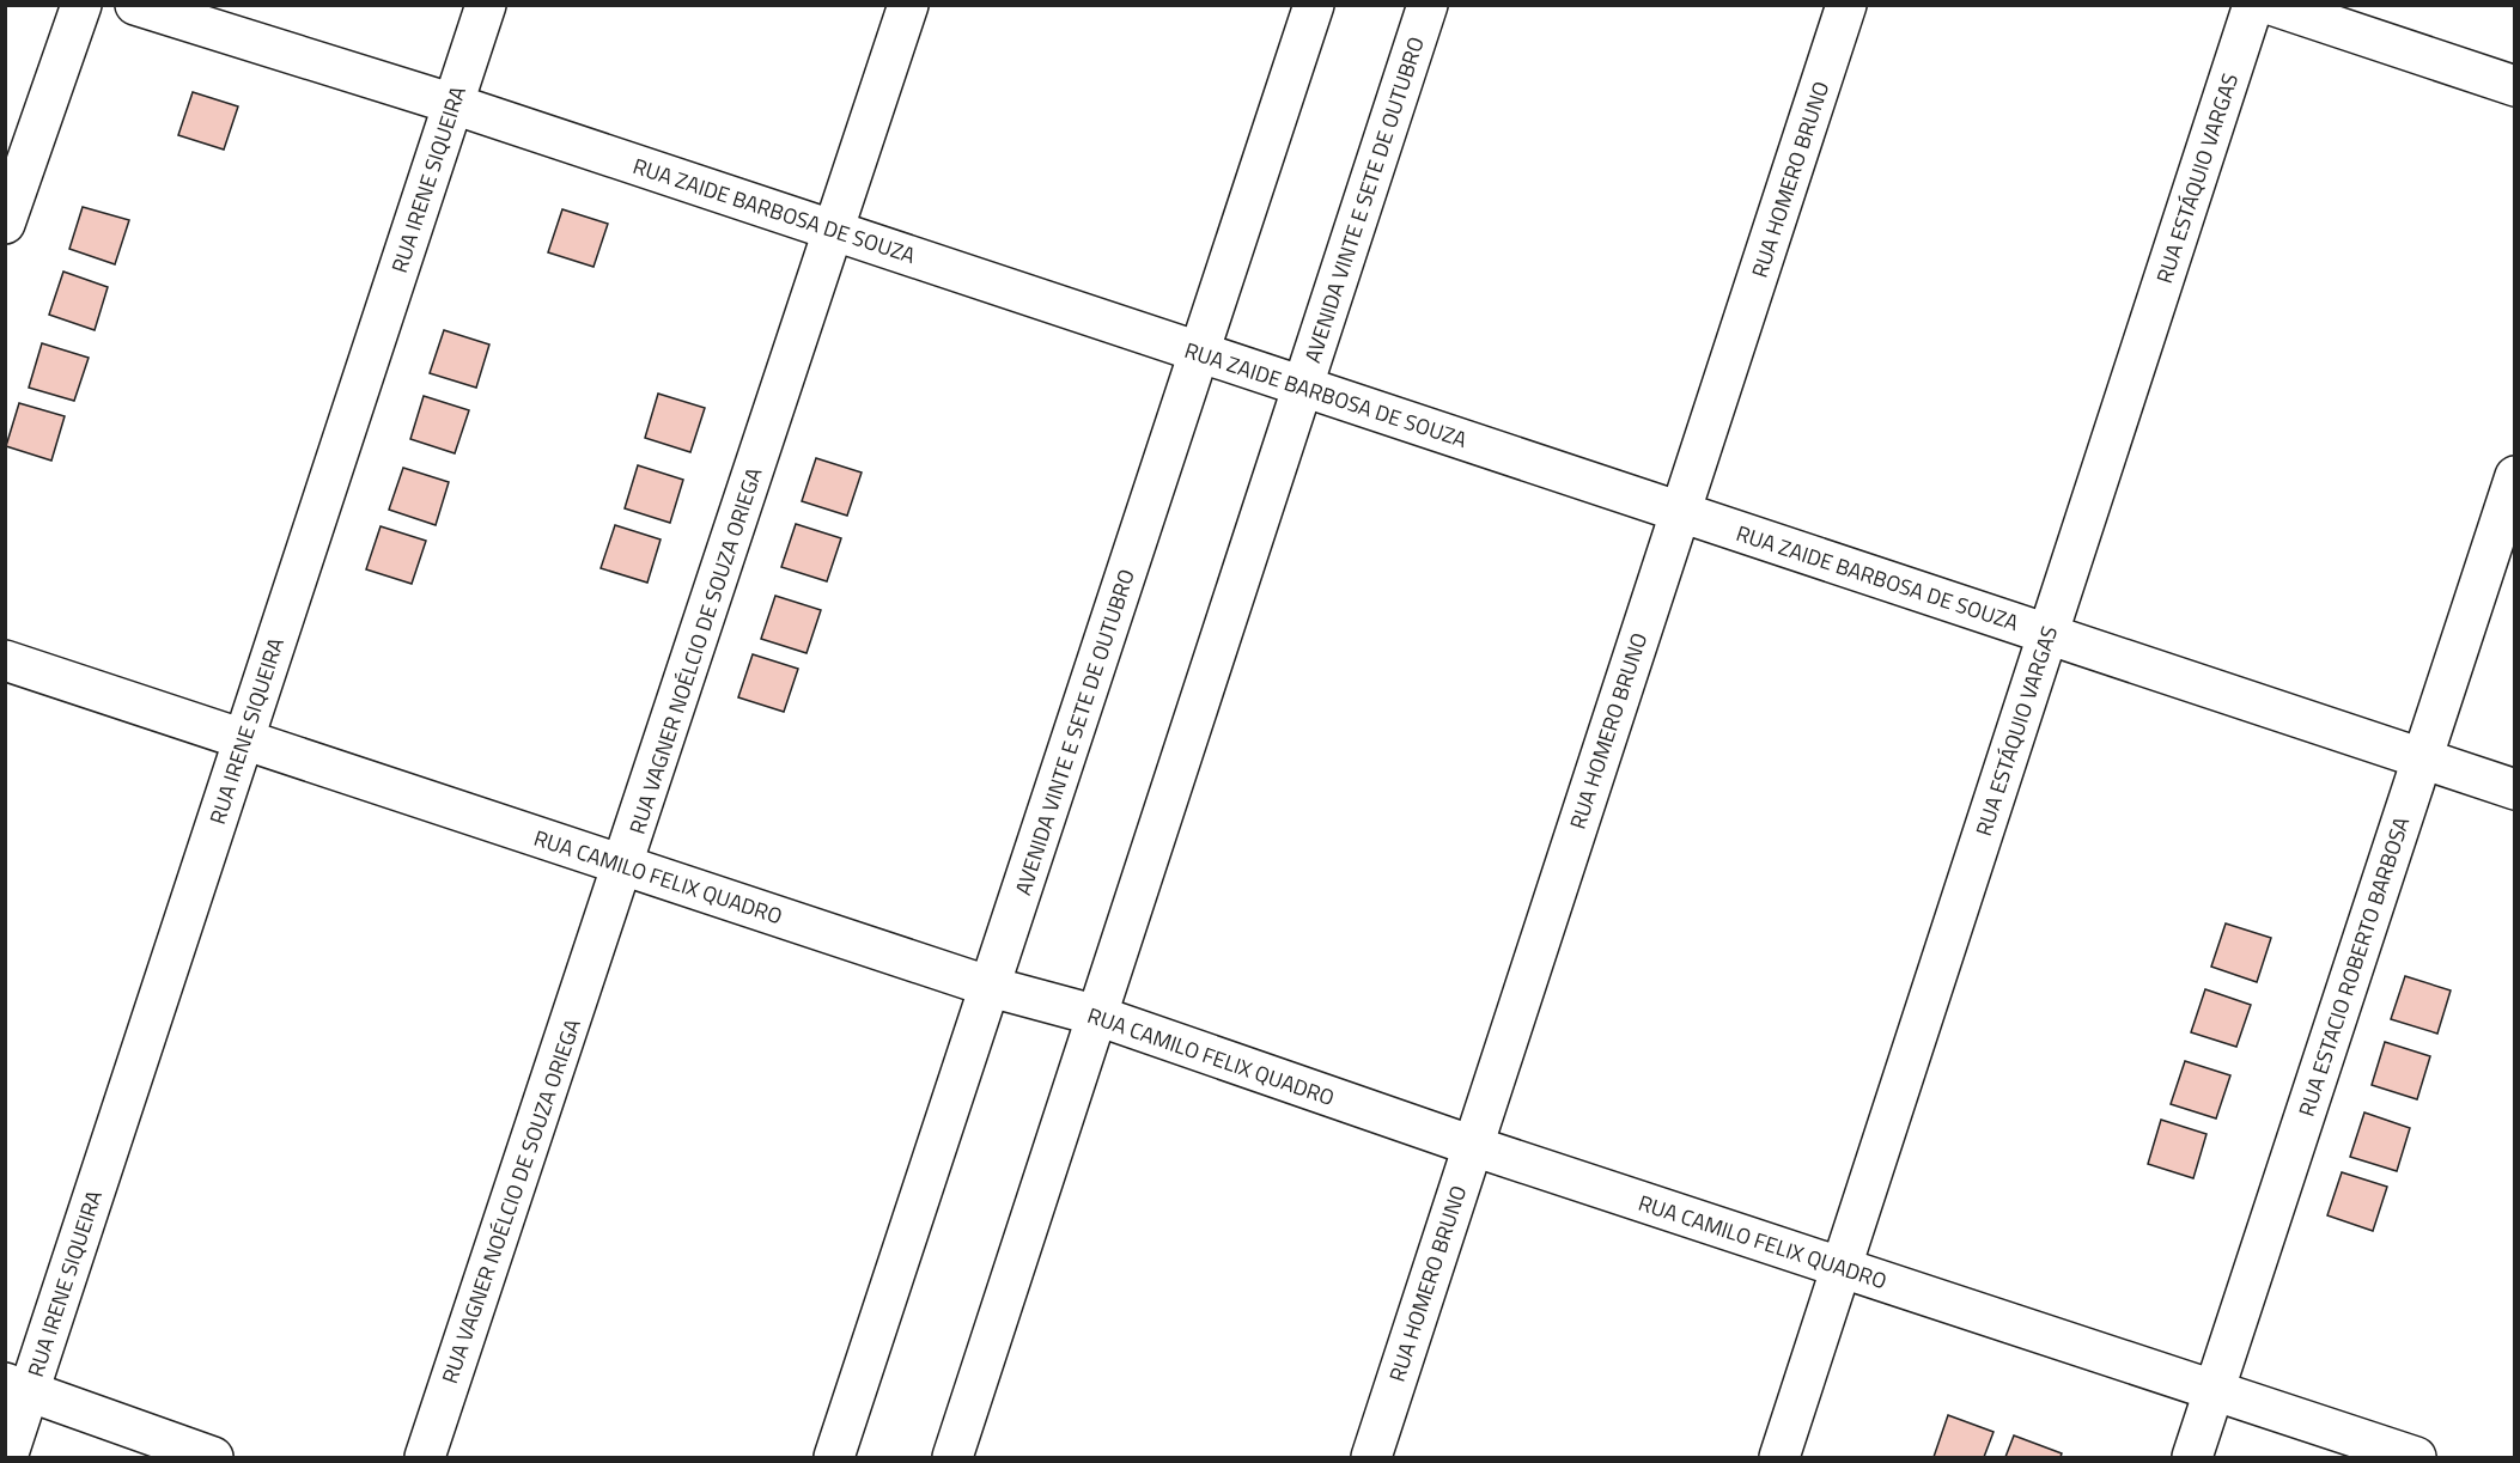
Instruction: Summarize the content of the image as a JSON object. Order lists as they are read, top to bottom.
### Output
{
  "streets": {
    "street": [
      "RUA ESTÁQUIO VARGAS",
      "RUA IRENE SIQUEIRA",
      "RUA HOMERO BRUNO",
      "AVENIDA VINTE E SETE DE OUTUBRO",
      "RUA ZAIDE BARBOSA DE SOUZA",
      "RUA VAGNER NOÉLCIO DE SOUZA ORIEGA",
      "RUA CAMILO FELIX QUADRO",
      "RUA ESTACIO ROBERTO BARBOSA"
    ]
  },
  "crossings": [
    ["RUA ESTÁQUIO VARGAS", "RUA ZAIDE BARBOSA DE SOUZA"],
    ["RUA ESTÁQUIO VARGAS", "RUA CAMILO FELIX QUADRO"],
    ["RUA IRENE SIQUEIRA", "RUA ZAIDE BARBOSA DE SOUZA"],
    ["RUA IRENE SIQUEIRA", "RUA CAMILO FELIX QUADRO"],
    ["RUA HOMERO BRUNO", "RUA ZAIDE BARBOSA DE SOUZA"],
    ["RUA HOMERO BRUNO", "RUA CAMILO FELIX QUADRO"],
    ["AVENIDA VINTE E SETE DE OUTUBRO", "RUA ZAIDE BARBOSA DE SOUZA"],
    ["AVENIDA VINTE E SETE DE OUTUBRO", "RUA CAMILO FELIX QUADRO"],
    ["RUA ZAIDE BARBOSA DE SOUZA", "RUA VAGNER NOÉLCIO DE SOUZA ORIEGA"],
    ["RUA ZAIDE BARBOSA DE SOUZA", "RUA ESTACIO ROBERTO BARBOSA"],
    ["RUA VAGNER NOÉLCIO DE SOUZA ORIEGA", "RUA CAMILO FELIX QUADRO"],
    ["RUA CAMILO FELIX QUADRO", "RUA ESTACIO ROBERTO BARBOSA"]
  ]
}
